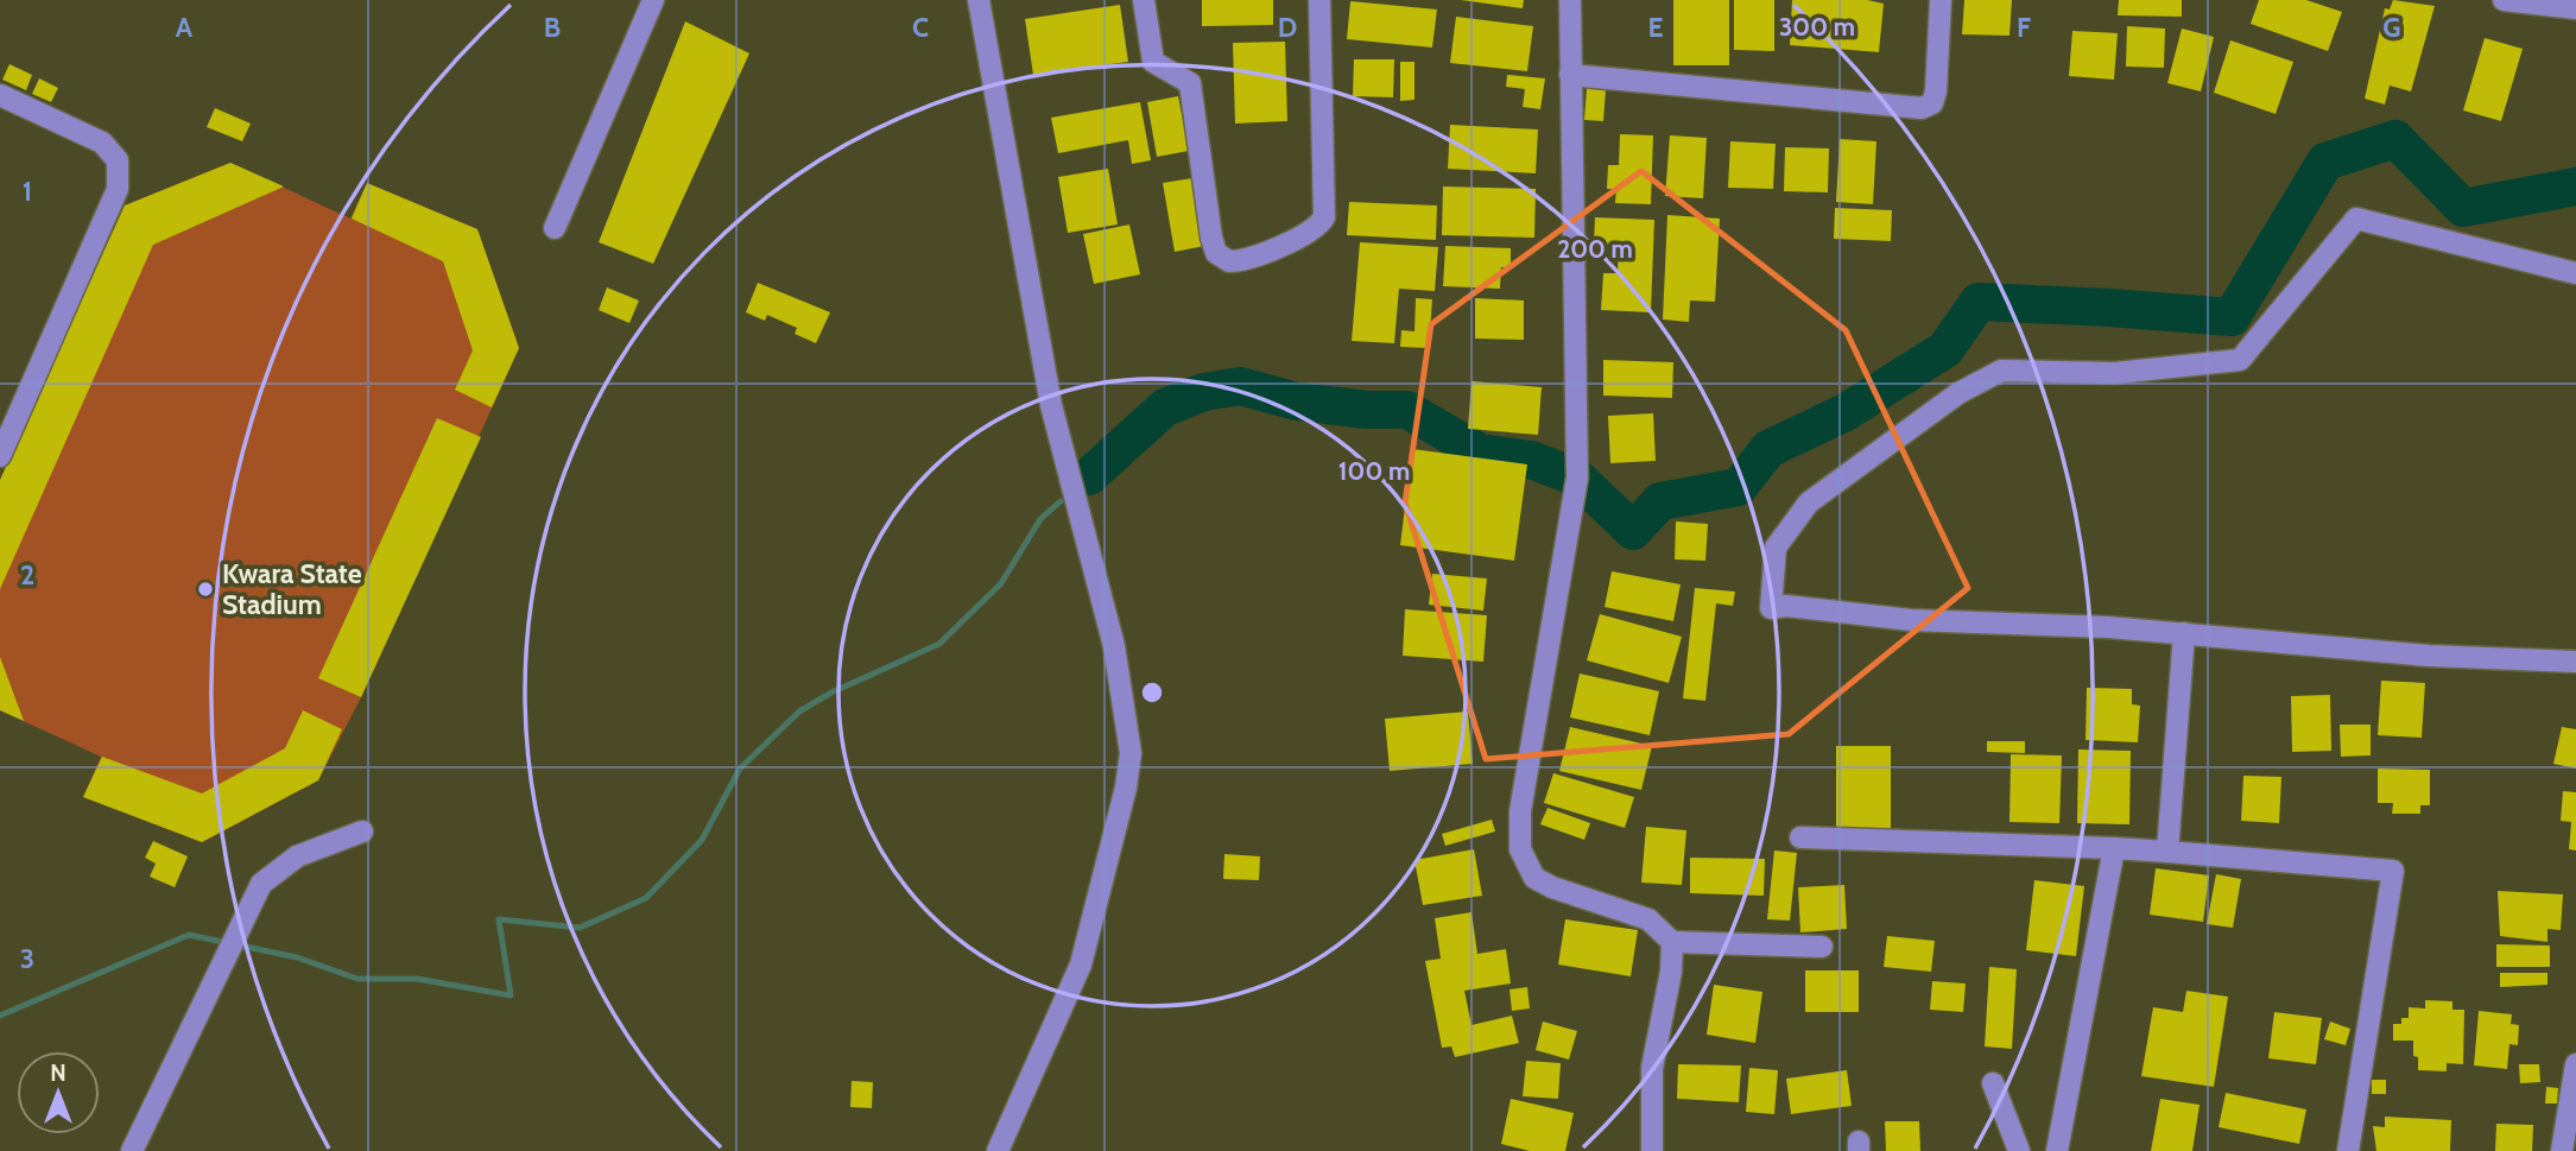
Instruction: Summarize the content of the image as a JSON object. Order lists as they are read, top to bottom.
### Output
{
  "places": ["Kwara State Stadium"],
  "north": "top",
  "grid": {
    "columns": [
      "A",
      "B",
      "C",
      "D",
      "E",
      "F",
      "G"
    ],
    "rows": ["1", "2", "3"]
  },
  "rings": ["300 m", "200 m", "100 m"]
}
